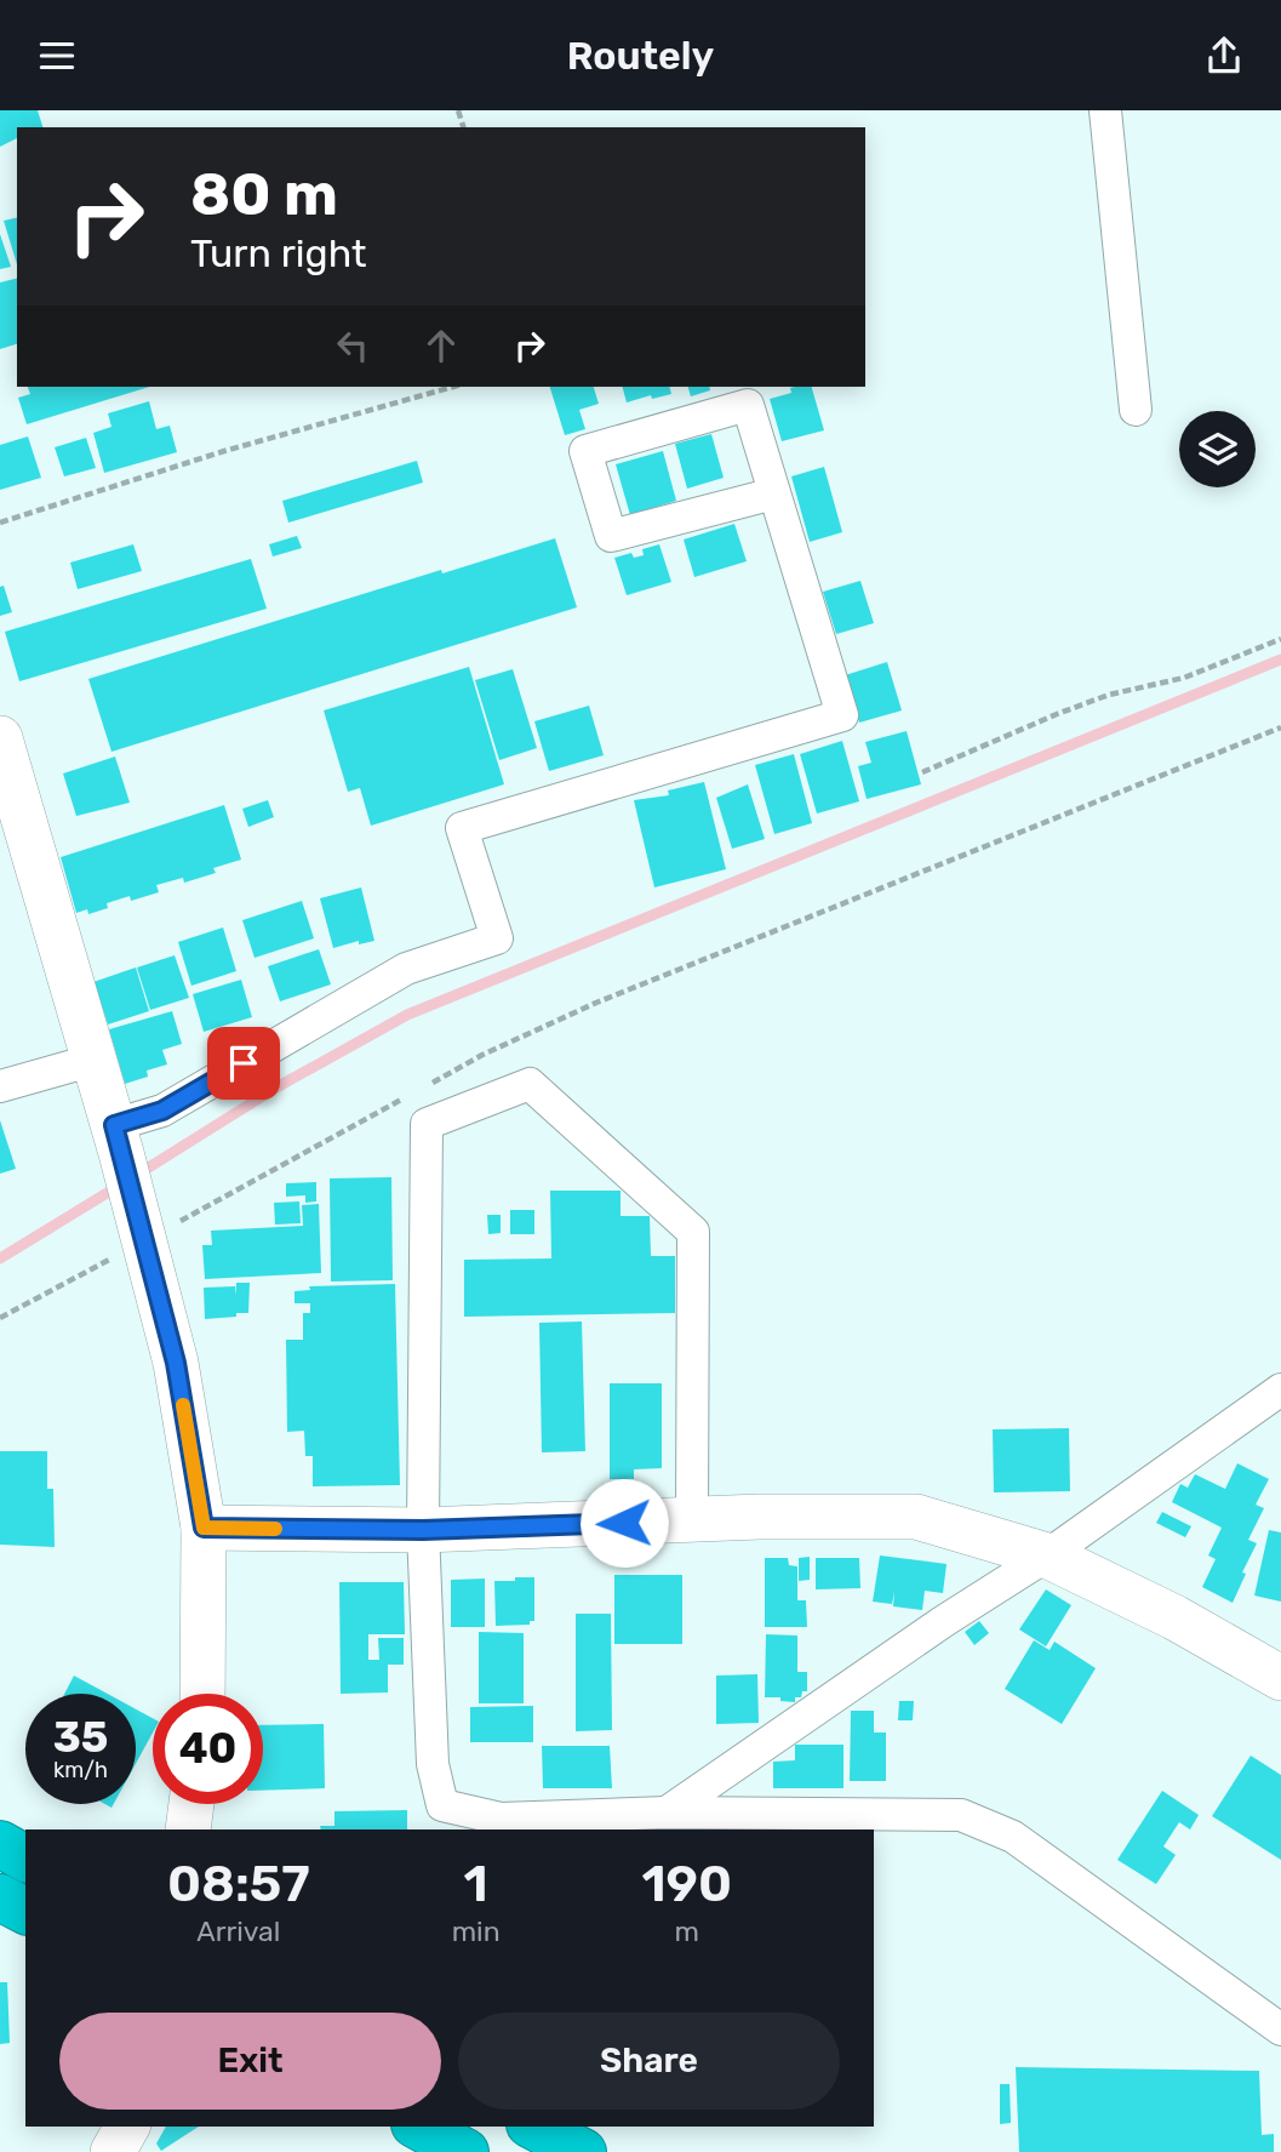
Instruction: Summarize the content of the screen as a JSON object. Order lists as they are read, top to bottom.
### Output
{
  "page": {
    "header": "Routely",
    "turn": ["80 m", "Turn right"],
    "speed": "35 km/h",
    "limit": "40",
    "eta": [
      "08:57",
      "Arrival",
      "1",
      "min",
      "190",
      "m"
    ],
    "buttons": ["Exit", "Share"]
  }
}
